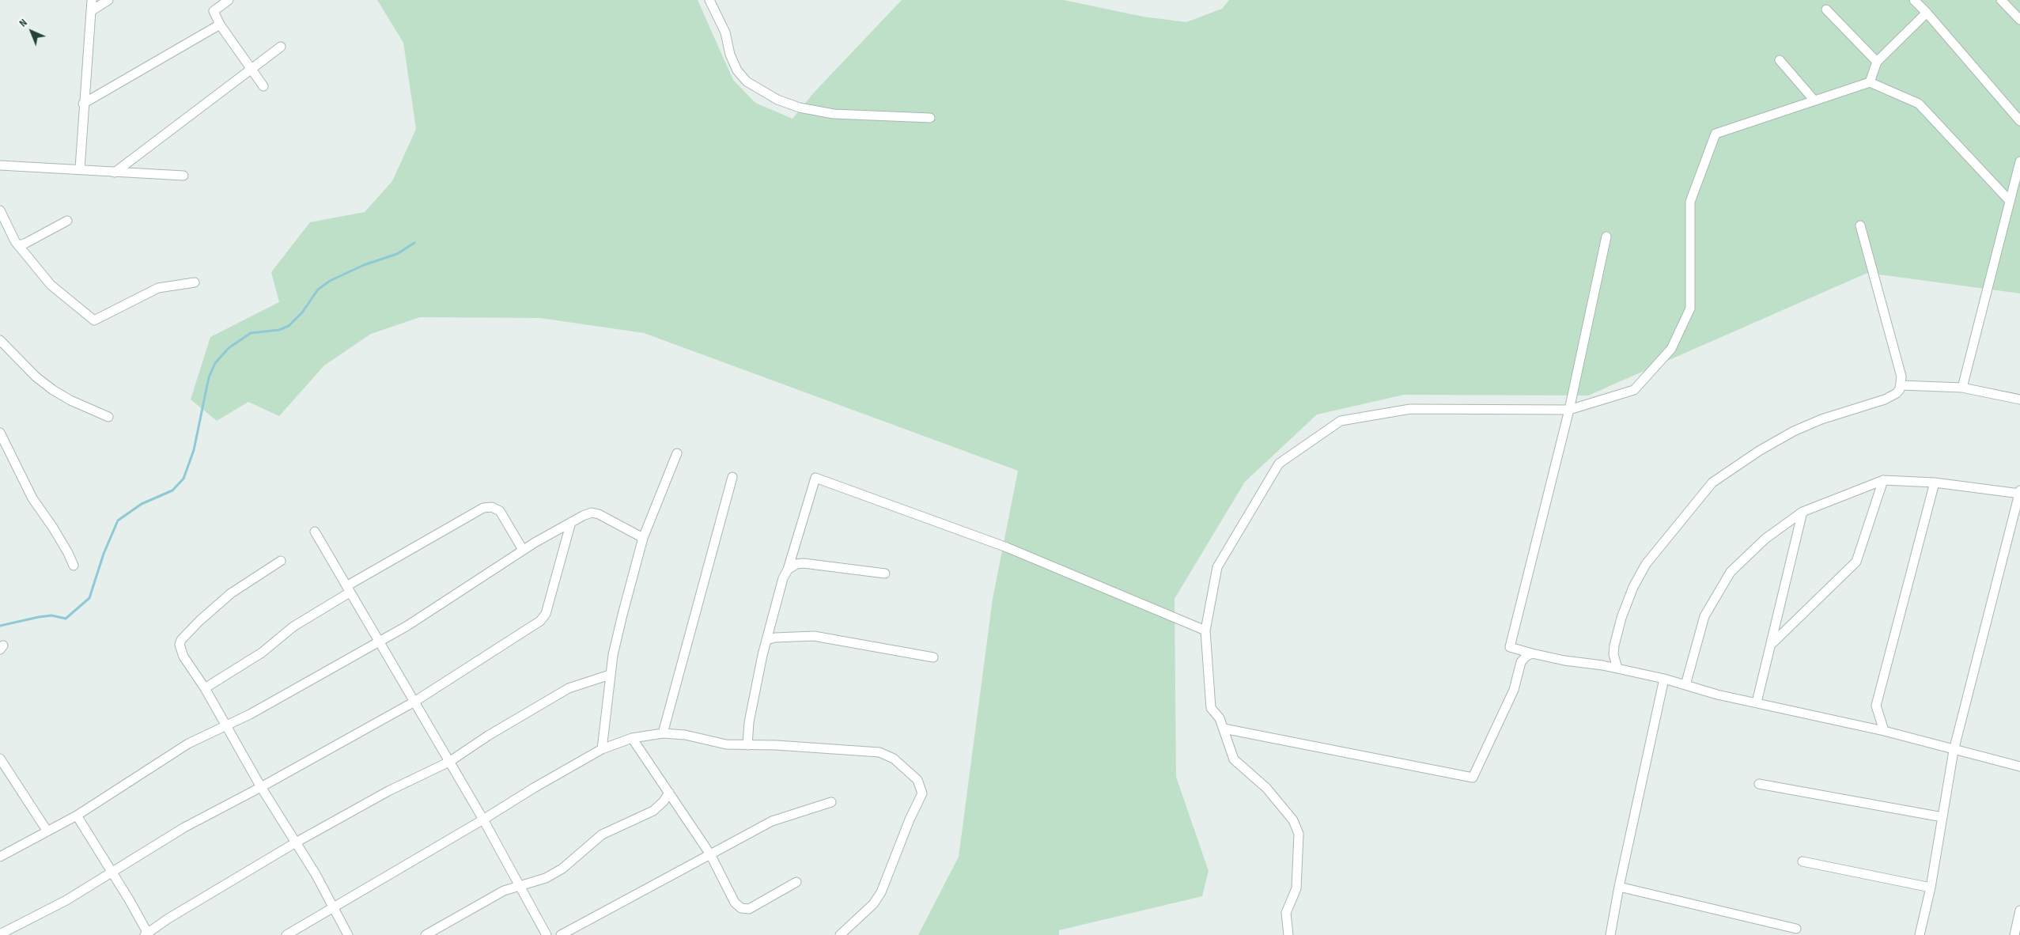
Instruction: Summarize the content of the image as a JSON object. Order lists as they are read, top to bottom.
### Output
{
  "north": "top left"
}
